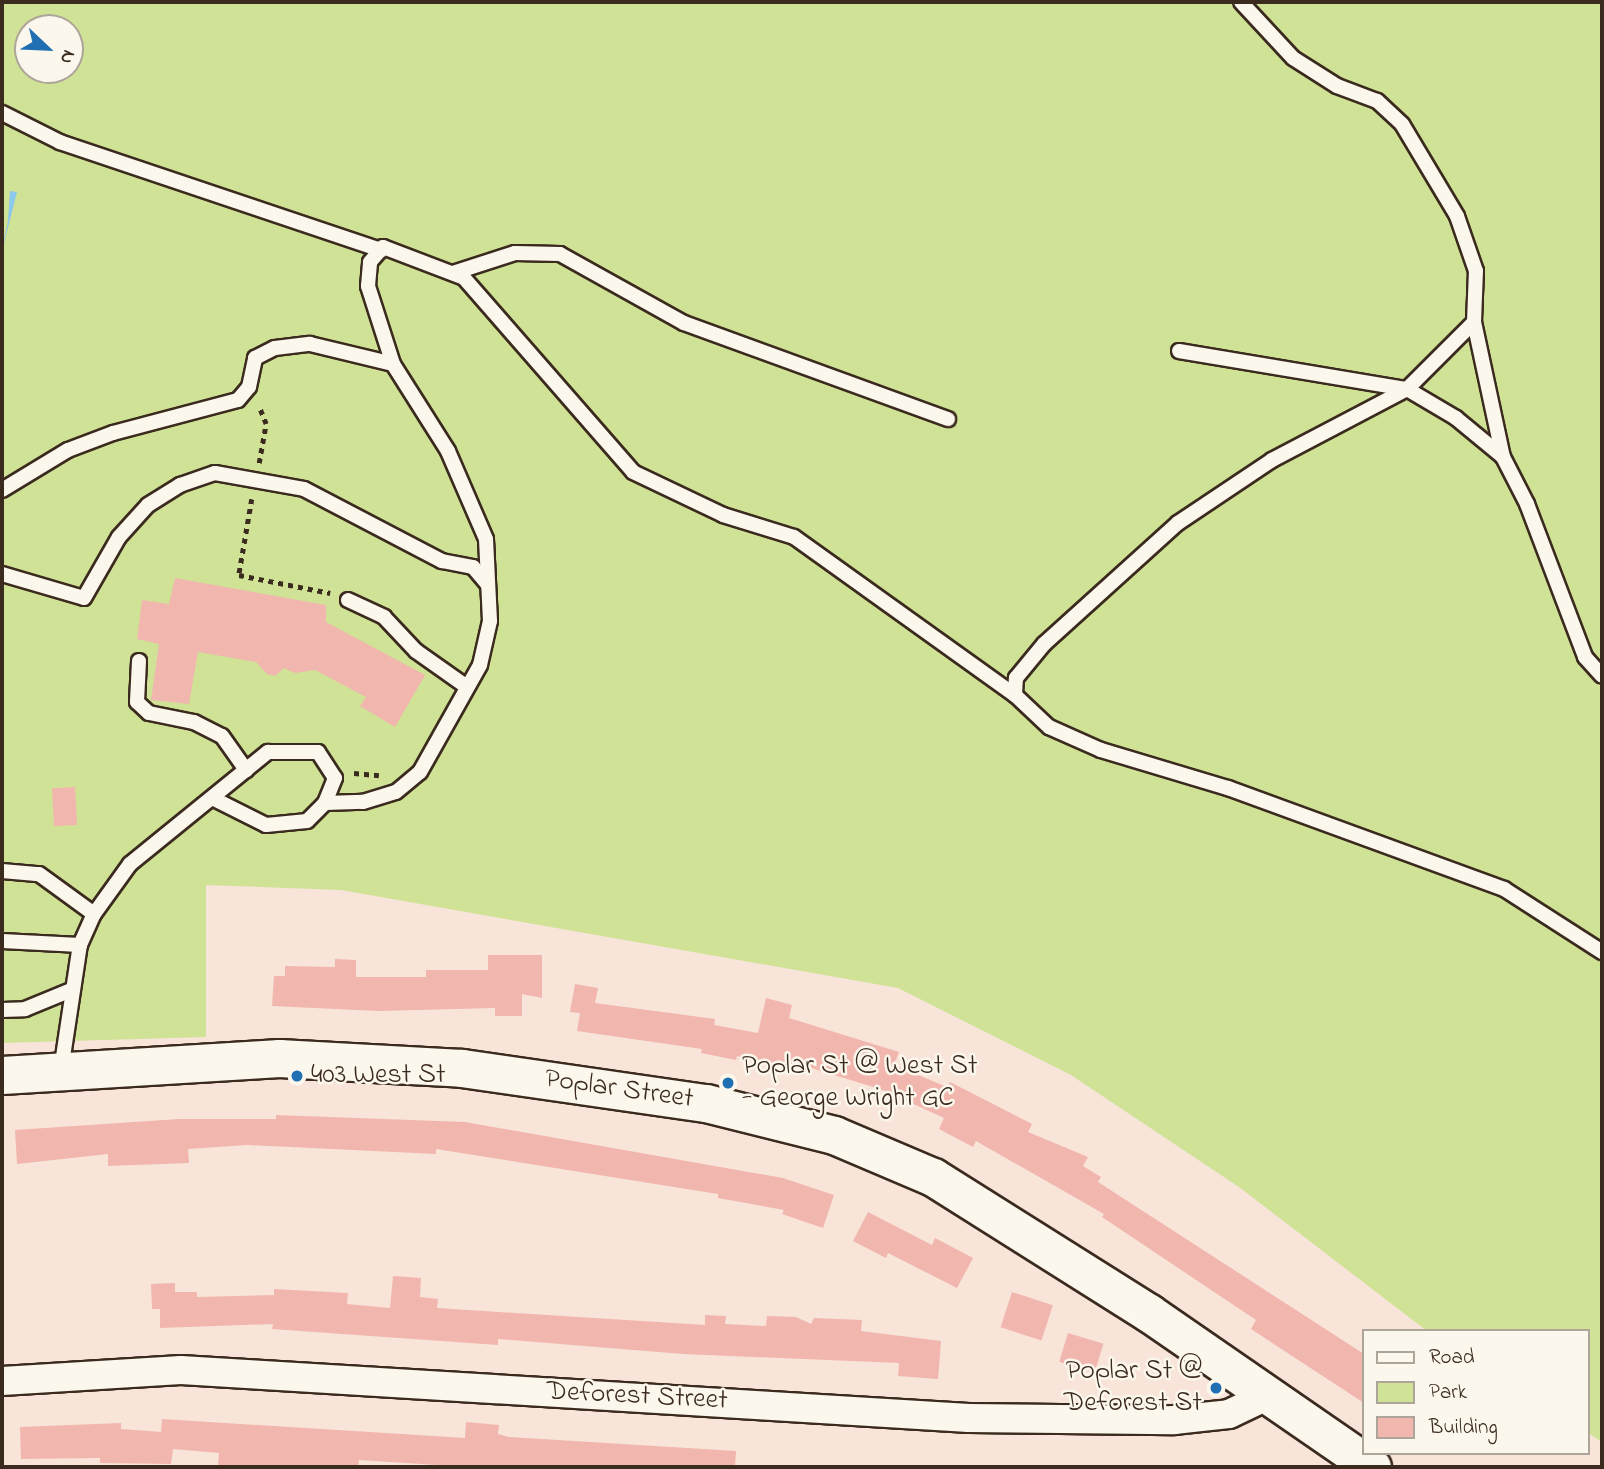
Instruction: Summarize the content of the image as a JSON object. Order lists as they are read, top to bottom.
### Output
{
  "streets": {
    "street": ["Poplar Street", "Deforest Street"]
  },
  "crossings": [
    ["Poplar Street", "Deforest Street"]
  ],
  "places": ["403 West St", "Poplar St @ West St - George Wright GC", "Poplar St @ Deforest St"],
  "legend": ["Road", "Park", "Building"],
  "north": "bottom right"
}
